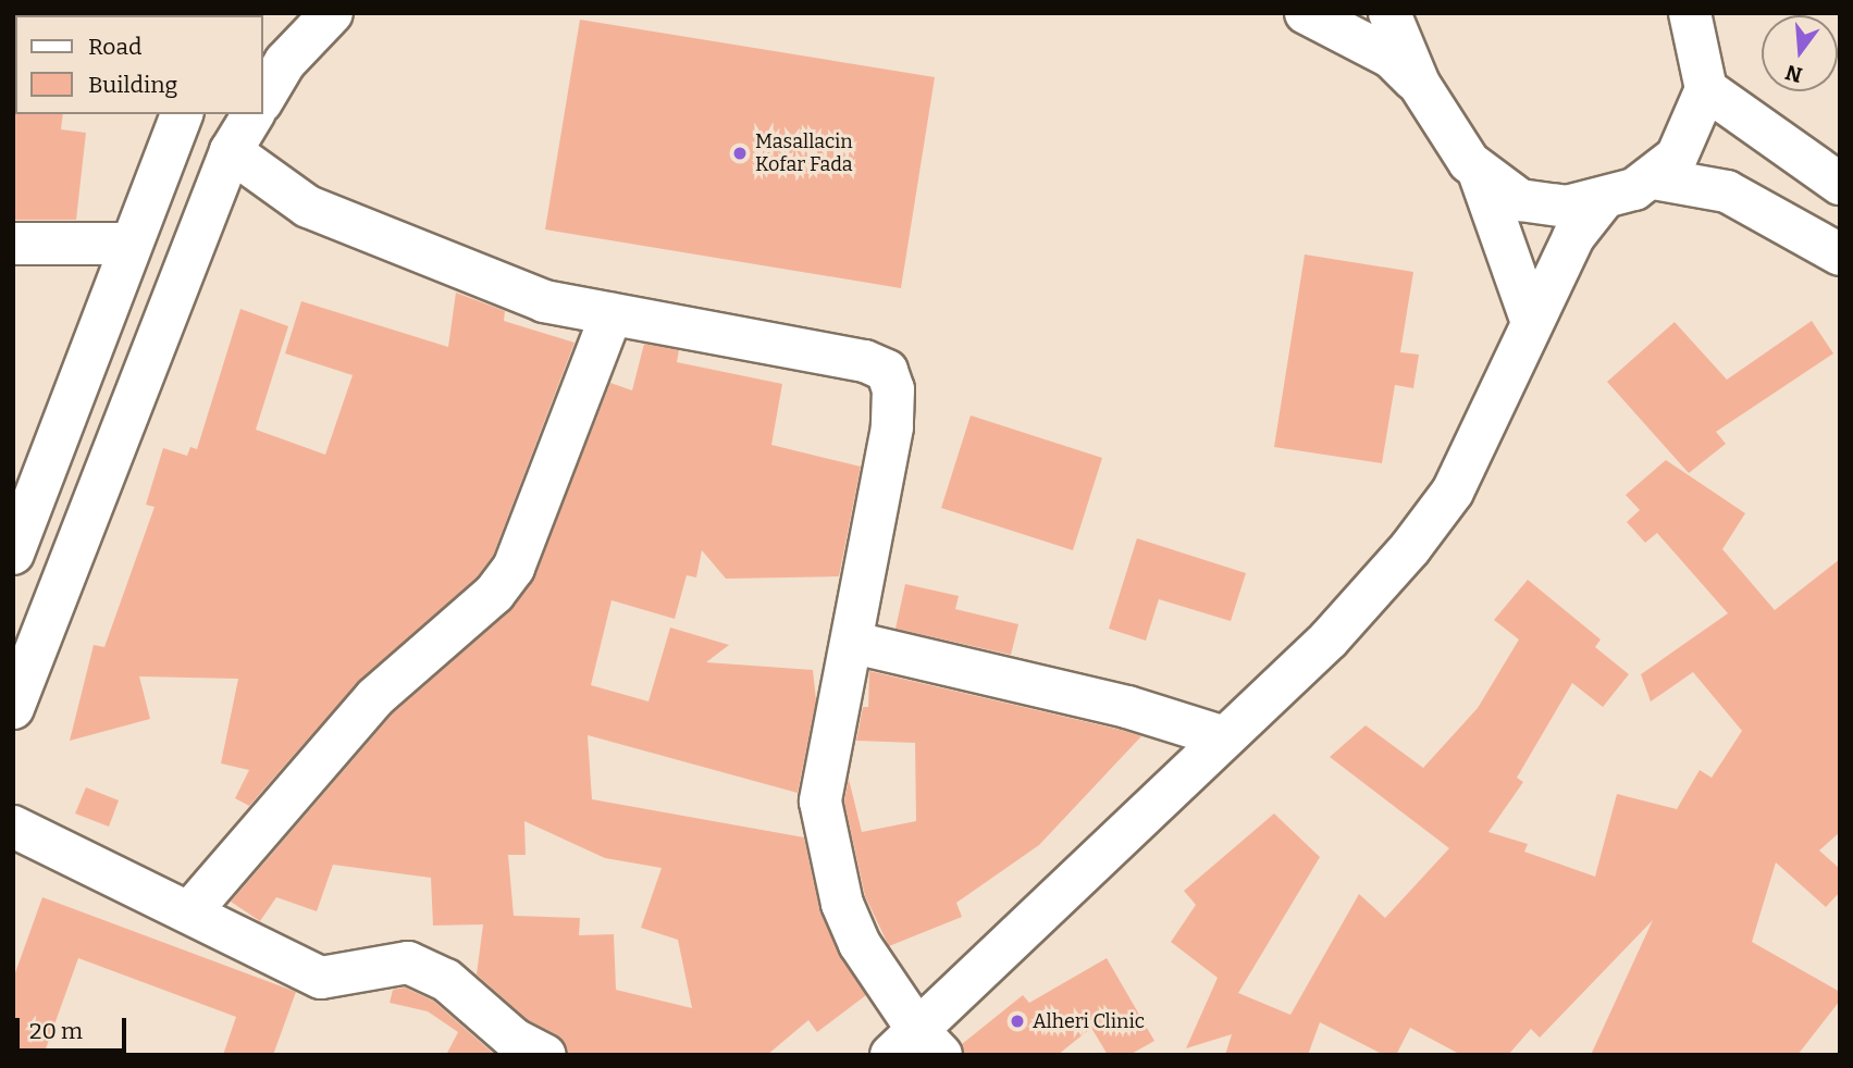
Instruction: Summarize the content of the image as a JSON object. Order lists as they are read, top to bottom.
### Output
{
  "places": ["Masallacin Kofar Fada", "Alheri Clinic"],
  "legend": ["Road", "Building"],
  "scale_bar": "20 m",
  "north": "bottom"
}
